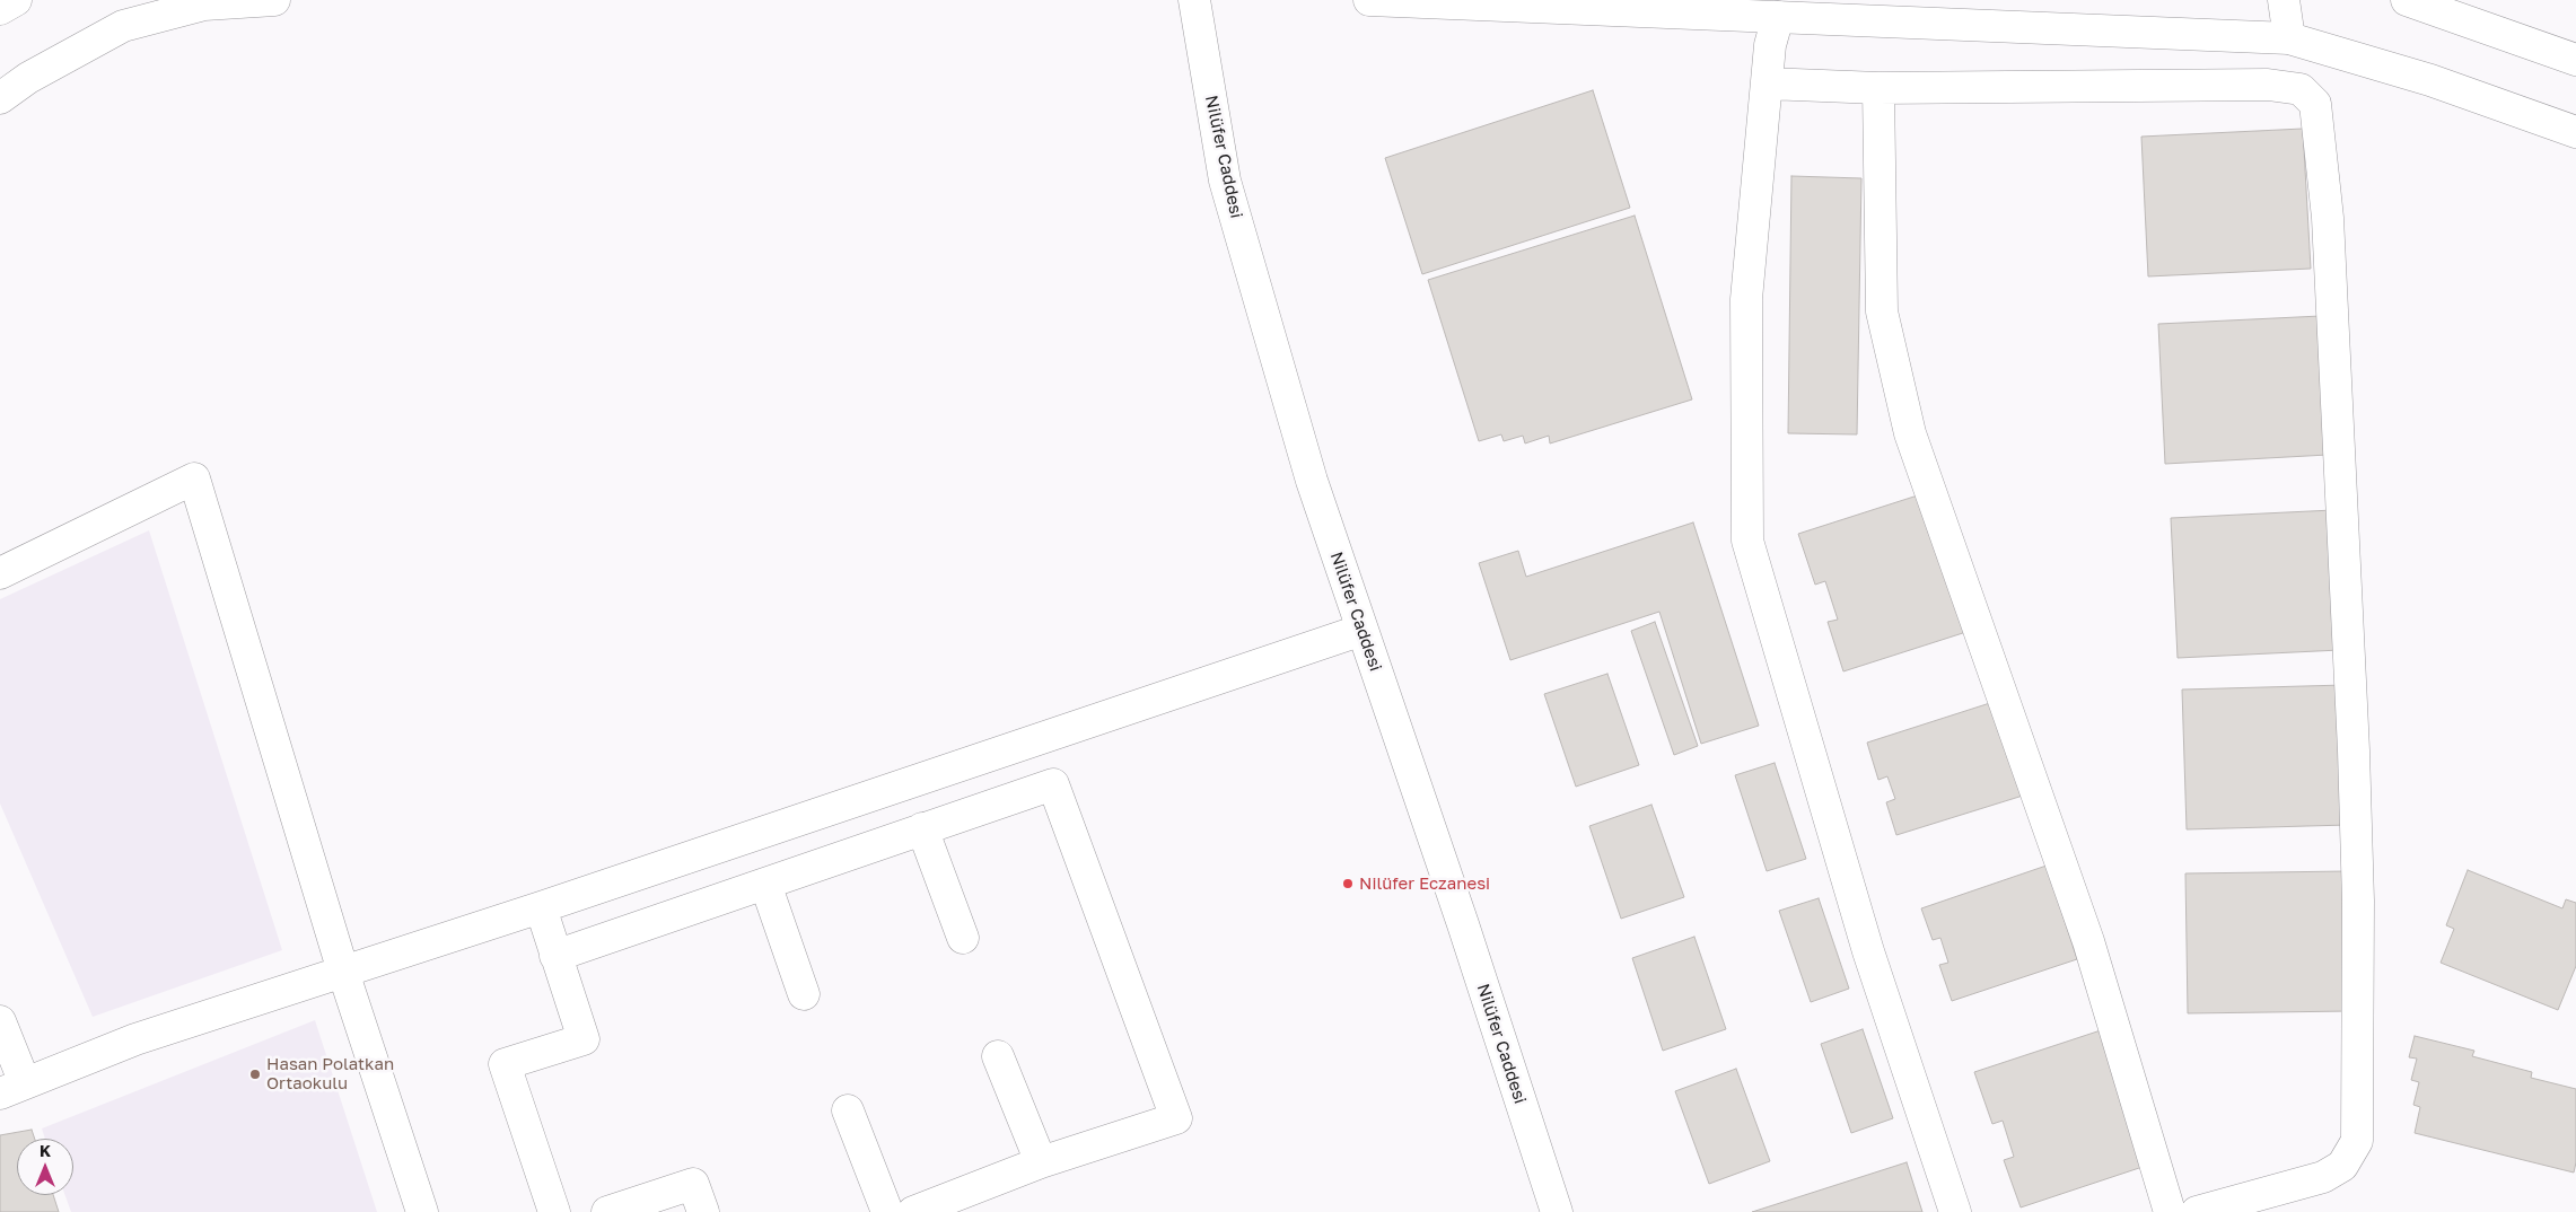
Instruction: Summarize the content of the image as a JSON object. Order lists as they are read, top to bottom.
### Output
{
  "streets": {
    "street": ["Nilüfer Caddesi"]
  },
  "places": ["Nilüfer Eczanesi", "Hasan Polatkan Ortaokulu"],
  "north": "top"
}
